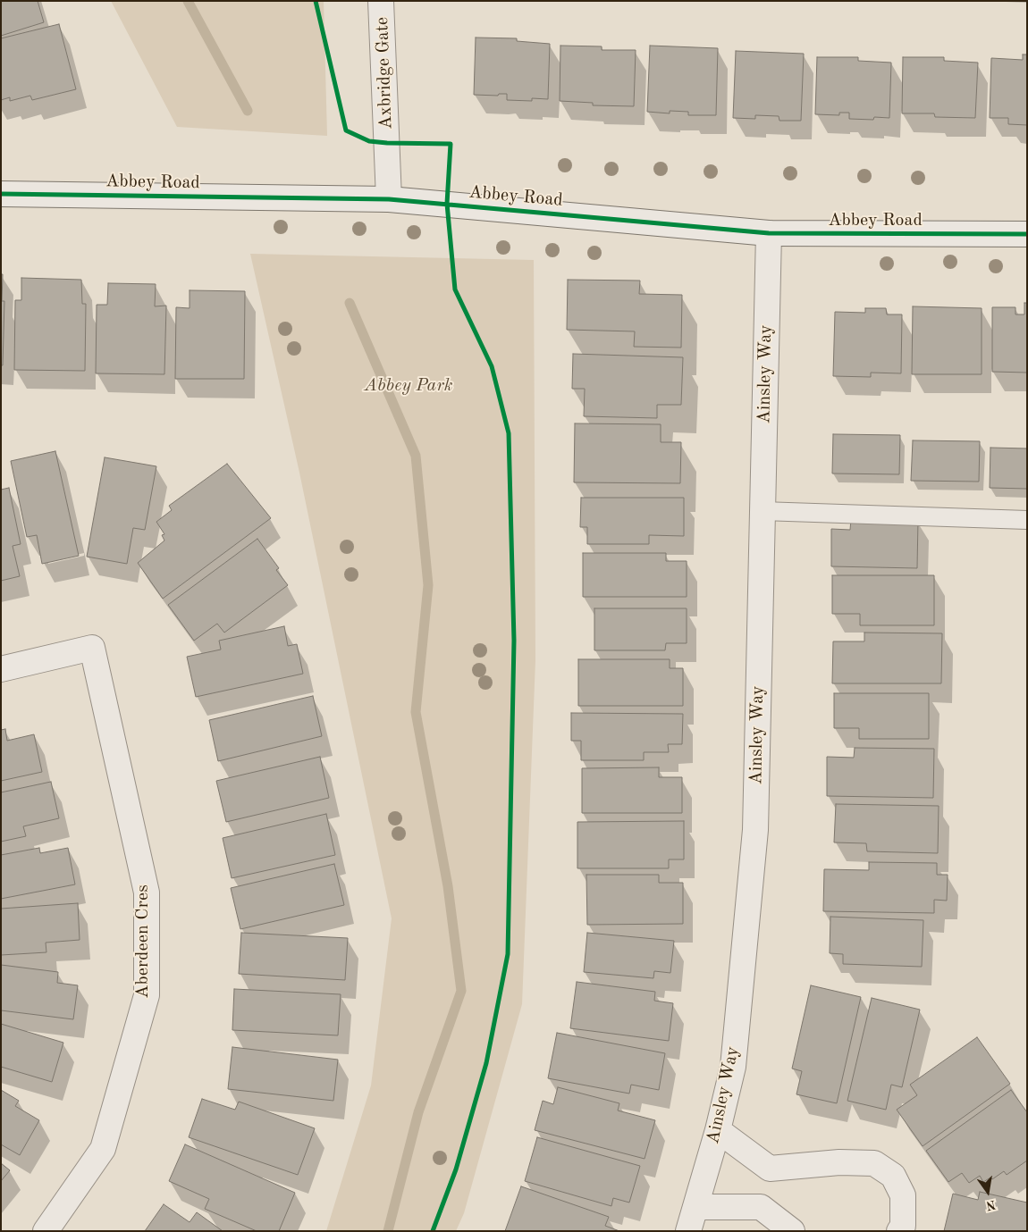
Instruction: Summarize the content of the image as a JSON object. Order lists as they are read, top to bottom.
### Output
{
  "streets": {
    "street": [
      "Axbridge Gate",
      "Abbey Road",
      "Ainsley Way",
      "Aberdeen Cres"
    ]
  },
  "crossings": [
    ["Axbridge Gate", "Abbey Road"],
    ["Abbey Road", "Ainsley Way"]
  ],
  "parks": ["Abbey Park"],
  "north": "bottom"
}
